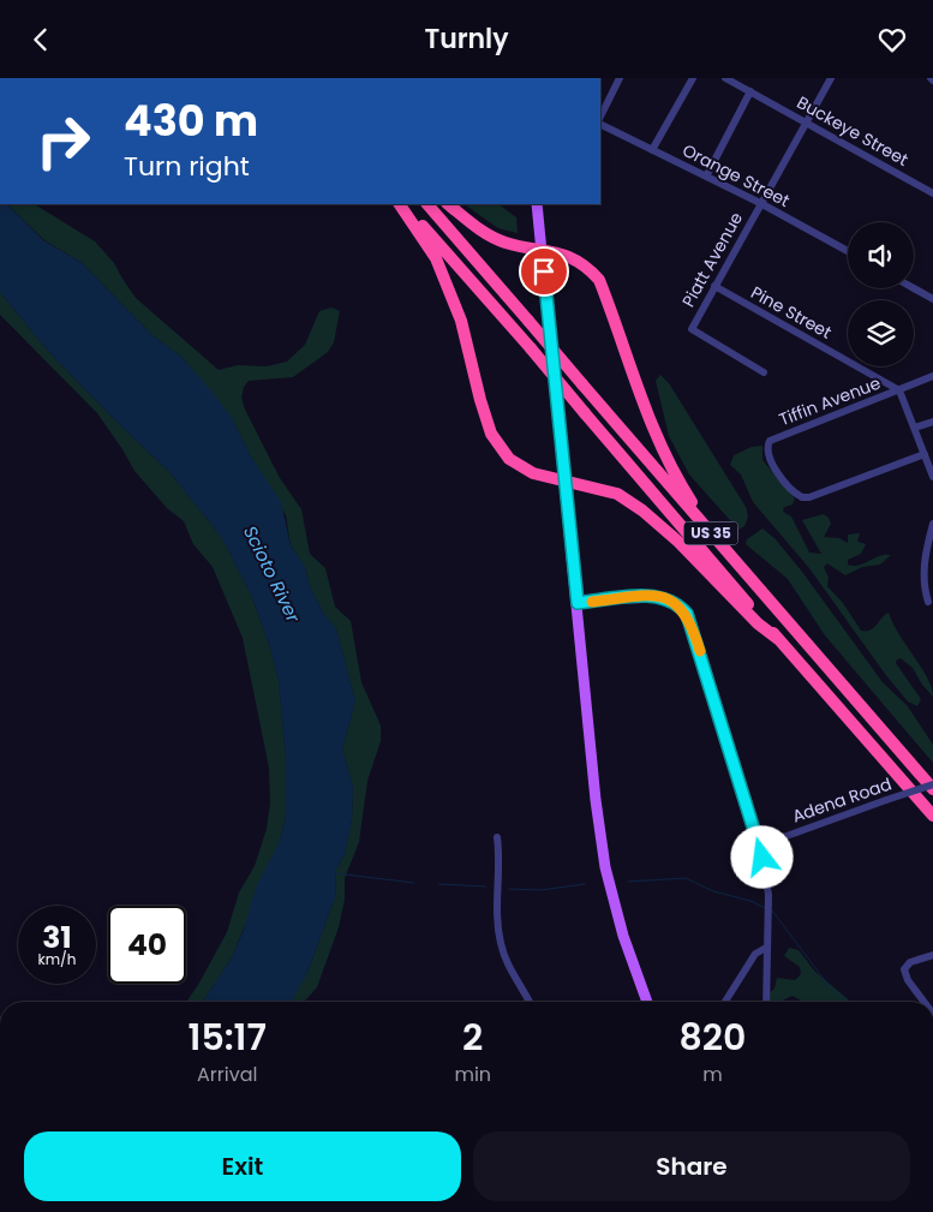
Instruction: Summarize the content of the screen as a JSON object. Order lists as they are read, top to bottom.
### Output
{
  "streets": {
    "highway": ["US 35"],
    "street": [
      "Buckeye Street",
      "Orange Street",
      "Piatt Avenue",
      "Pine Street",
      "Tiffin Avenue",
      "Adena Road"
    ]
  },
  "crossings": [
    ["Buckeye Street", "Piatt Avenue"],
    ["Orange Street", "Piatt Avenue"],
    ["Piatt Avenue", "Pine Street"],
    ["Pine Street", "Tiffin Avenue"]
  ],
  "water": ["Scioto River"],
  "page": {
    "header": "Turnly",
    "turn": ["430 m", "Turn right"],
    "speed": "31 km/h",
    "limit": "40",
    "eta": [
      "15:17",
      "Arrival",
      "2",
      "min",
      "820",
      "m"
    ],
    "buttons": ["Exit", "Share"]
  }
}
